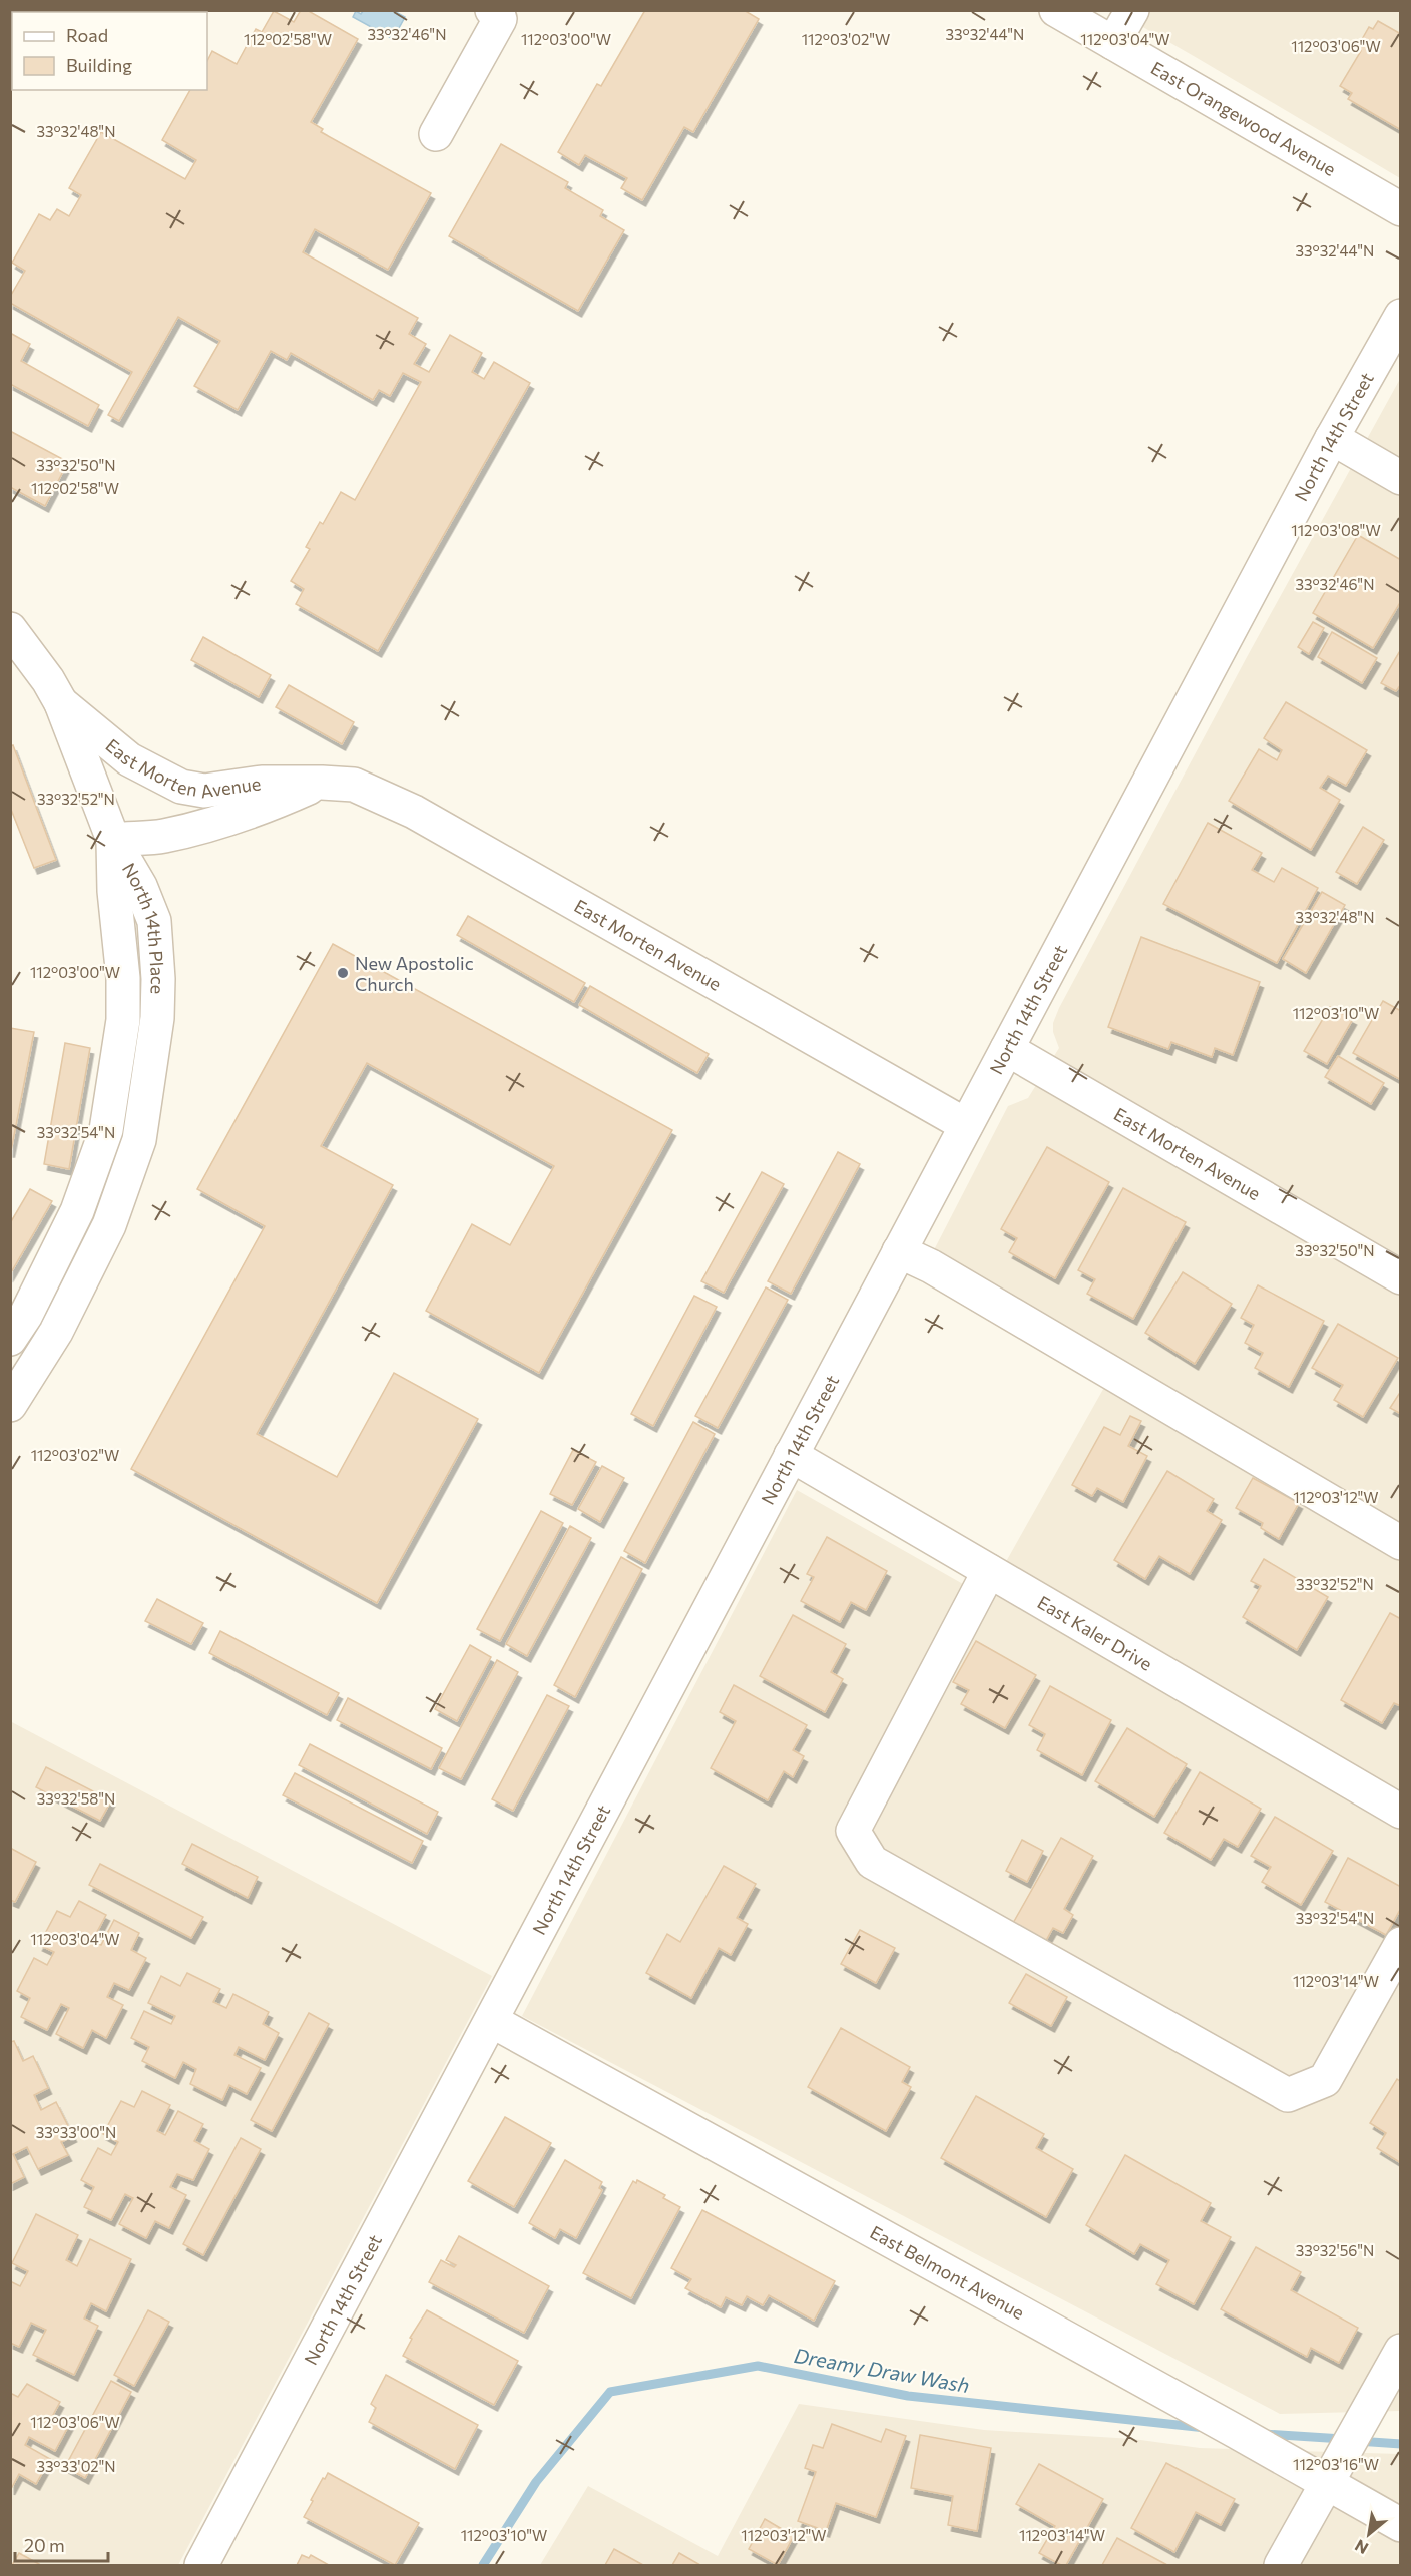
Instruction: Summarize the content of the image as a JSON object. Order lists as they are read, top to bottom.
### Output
{
  "streets": {
    "street": [
      "East Orangewood Avenue",
      "North 14th Street",
      "East Morten Avenue",
      "North 14th Place",
      "East Kaler Drive",
      "East Belmont Avenue"
    ]
  },
  "crossings": [
    ["North 14th Street", "East Morten Avenue"],
    ["North 14th Street", "East Kaler Drive"],
    ["North 14th Street", "East Belmont Avenue"],
    ["East Morten Avenue", "North 14th Place"]
  ],
  "water": ["Dreamy Draw Wash"],
  "places": ["New Apostolic Church"],
  "legend": ["Road", "Building"],
  "scale_bar": "20 m",
  "north": "bottom left",
  "coordinates": [
    "33°32'46\"N",
    "33°32'44\"N",
    "112°02'58\"W",
    "112°03'00\"W",
    "112°03'02\"W",
    "112°03'04\"W",
    "112°03'06\"W",
    "33°32'48\"N",
    "33°32'50\"N",
    "112°03'08\"W",
    "33°32'52\"N",
    "112°03'10\"W",
    "33°32'54\"N",
    "112°03'12\"W",
    "33°32'58\"N",
    "112°03'14\"W",
    "33°33'00\"N",
    "33°32'56\"N",
    "112°03'16\"W",
    "33°33'02\"N"
  ]
}
